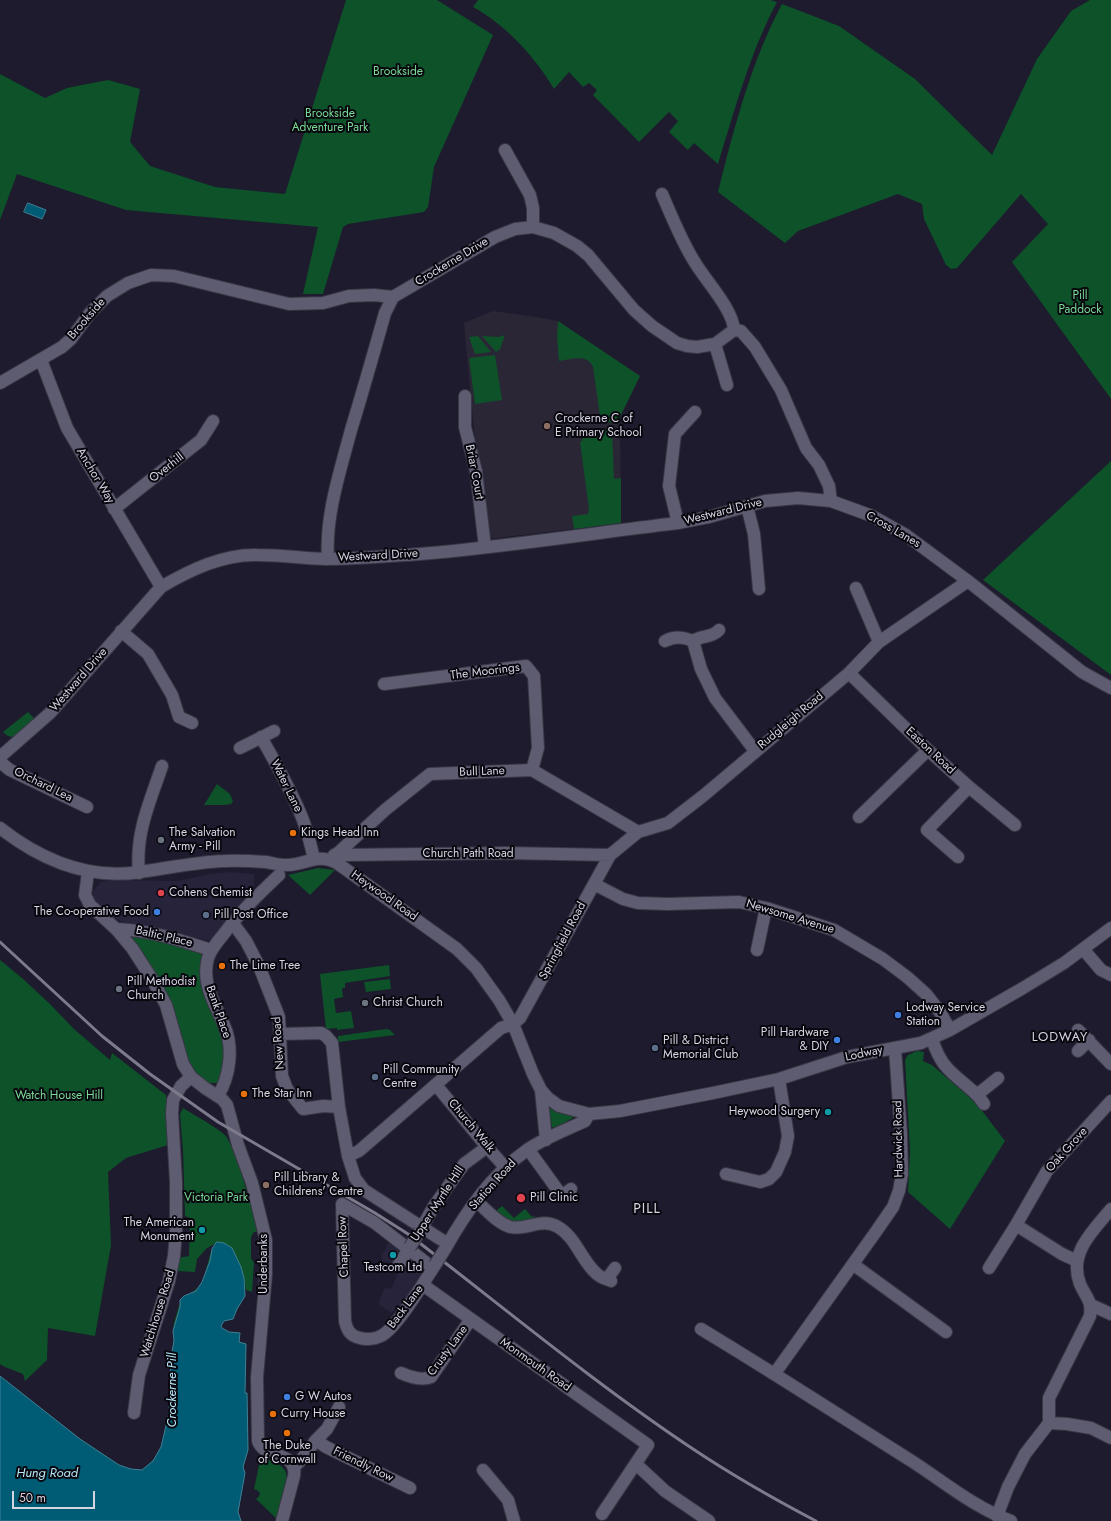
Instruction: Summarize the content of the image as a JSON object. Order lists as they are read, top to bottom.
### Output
{
  "streets": {
    "street": [
      "Crockerne Drive",
      "Brookside",
      "Overhill",
      "Briar Court",
      "Anchor Way",
      "Westward Drive",
      "Cross Lanes",
      "The Moorings",
      "Rudgleigh Road",
      "Easton Road",
      "Bull Lane",
      "Orchard Lea",
      "Water Lane",
      "Church Path Road",
      "Heywood Road",
      "Newsome Avenue",
      "Baltic Place",
      "Springfield Road",
      "Bank Place",
      "New Road",
      "Lodway",
      "Church Walk",
      "Hardwick Road",
      "Oak Grove",
      "Station Road",
      "Upper Myrtle Hill",
      "Chapel Row",
      "Underbanks",
      "Back Lane",
      "Watchhouse Road",
      "Crusty Lane",
      "Monmouth Road",
      "Friendly Row"
    ]
  },
  "crossings": [
    ["Crockerne Drive", "Brookside"],
    ["Brookside", "Anchor Way"],
    ["Overhill", "Anchor Way"],
    ["Briar Court", "Westward Drive"],
    ["Anchor Way", "Westward Drive"],
    ["Westward Drive", "Cross Lanes"],
    ["Cross Lanes", "Rudgleigh Road"],
    ["The Moorings", "Bull Lane"],
    ["Rudgleigh Road", "Easton Road"],
    ["Rudgleigh Road", "Church Path Road"],
    ["Rudgleigh Road", "Springfield Road"],
    ["Bull Lane", "Church Path Road"],
    ["Bull Lane", "Heywood Road"],
    ["Church Path Road", "Heywood Road"],
    ["Church Path Road", "Springfield Road"],
    ["Heywood Road", "Springfield Road"],
    ["Heywood Road", "Lodway"],
    ["Heywood Road", "Station Road"],
    ["Newsome Avenue", "Springfield Road"],
    ["Newsome Avenue", "Lodway"],
    ["Baltic Place", "Bank Place"],
    ["Bank Place", "Underbanks"],
    ["Lodway", "Hardwick Road"],
    ["Lodway", "Station Road"],
    ["Church Walk", "Station Road"],
    ["Church Walk", "Upper Myrtle Hill"],
    ["Station Road", "Chapel Row"],
    ["Station Road", "Back Lane"],
    ["Upper Myrtle Hill", "Chapel Row"],
    ["Chapel Row", "Back Lane"],
    ["Back Lane", "Monmouth Road"],
    ["Crusty Lane", "Monmouth Road"]
  ],
  "districts": ["LODWAY", "PILL"],
  "water": ["Crockerne Pill", "Hung Road"],
  "parks": [
    "Brookside",
    "Brookside Adventure Park",
    "Pill Paddock",
    "Watch House Hill",
    "Victoria Park"
  ],
  "places": [
    "Crockerne C of E Primary School",
    "Kings Head Inn",
    "The Salvation Army - Pill",
    "Cohens Chemist",
    "The Co-operative Food",
    "Pill Post Office",
    "The Lime Tree",
    "Pill Methodist Church",
    "Christ Church",
    "Lodway Service Station",
    "Pill Hardware & DIY",
    "Pill & District Memorial Club",
    "Pill Community Centre",
    "The Star Inn",
    "Heywood Surgery",
    "Pill Library & Childrens' Centre",
    "Pill Clinic",
    "The American Monument",
    "Testcom Ltd",
    "G W Autos",
    "Curry House",
    "The Duke of Cornwall"
  ],
  "scale_bar": "50 m"
}
